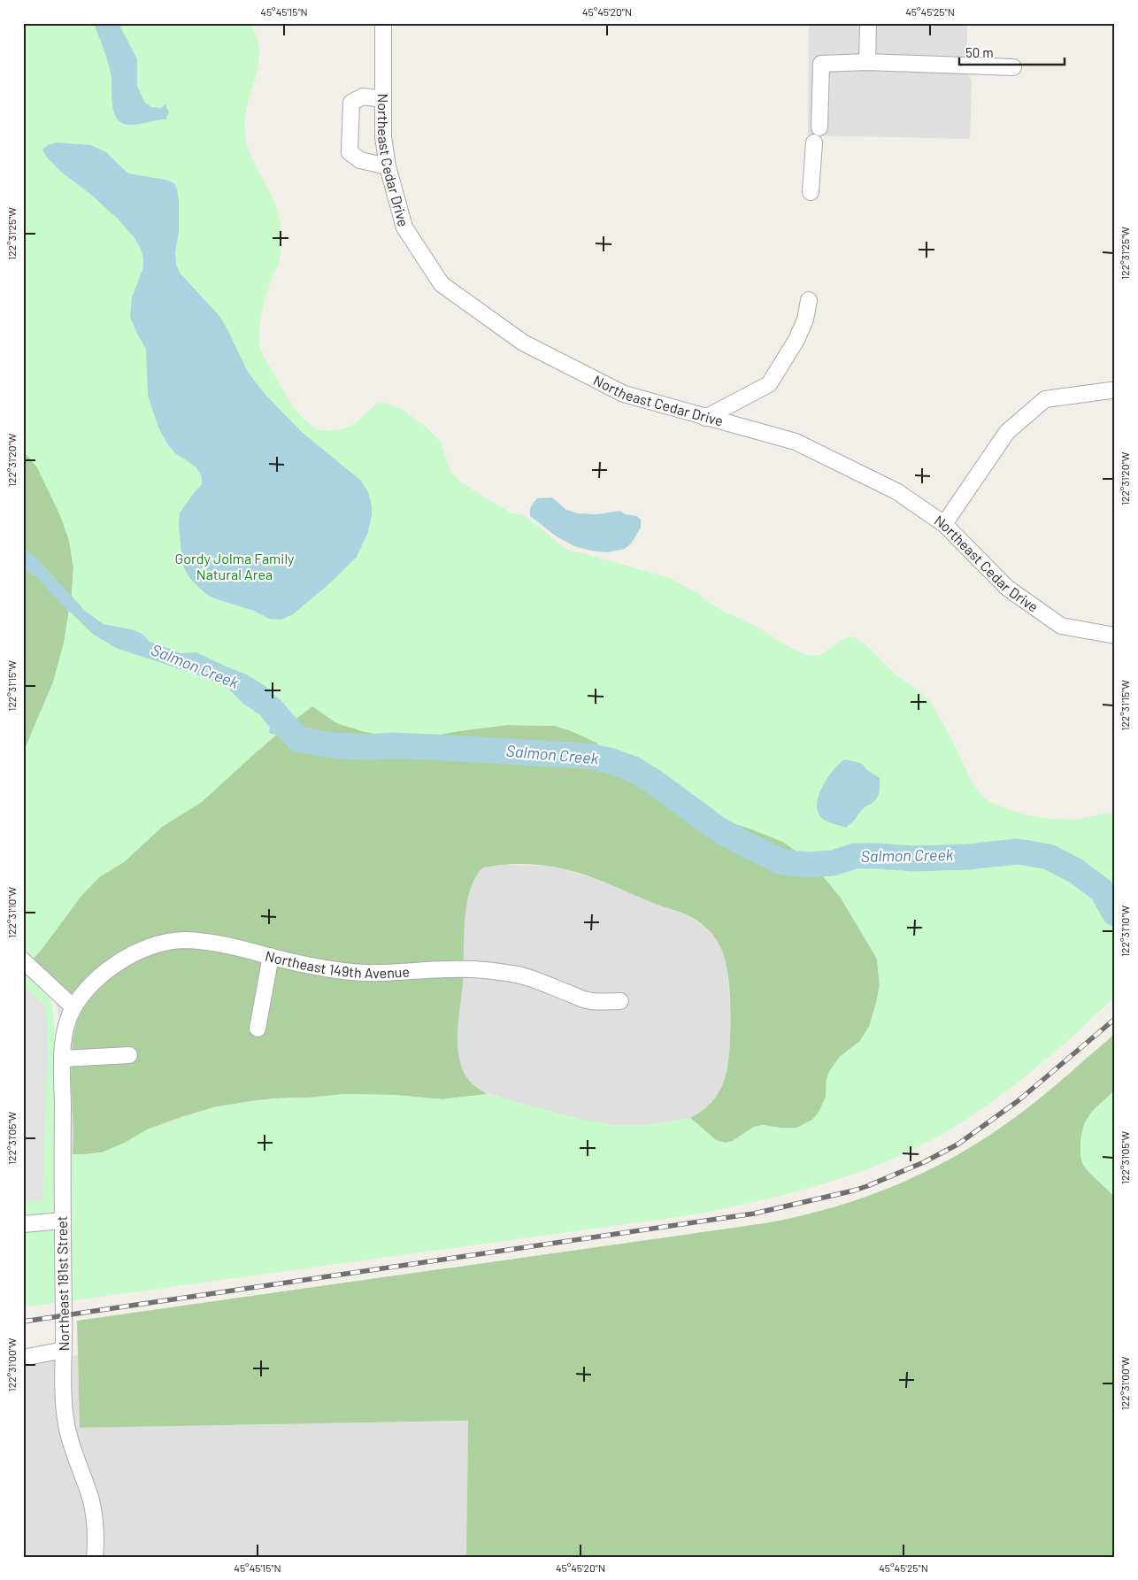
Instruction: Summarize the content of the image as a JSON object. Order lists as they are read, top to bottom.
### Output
{
  "streets": {
    "street": ["Northeast Cedar Drive", "Northeast 149th Avenue", "Northeast 181st Street"]
  },
  "crossings": [
    ["Northeast 149th Avenue", "Northeast 181st Street"]
  ],
  "water": ["Salmon Creek"],
  "parks": ["Gordy Jolma Family Natural Area"],
  "scale_bar": "50 m",
  "coordinates": [
    "45°45'15\"N",
    "45°45'20\"N",
    "45°45'25\"N",
    "122°31'25\"W",
    "122°31'20\"W",
    "122°31'15\"W",
    "122°31'10\"W",
    "122°31'05\"W",
    "122°31'00\"W"
  ]
}
